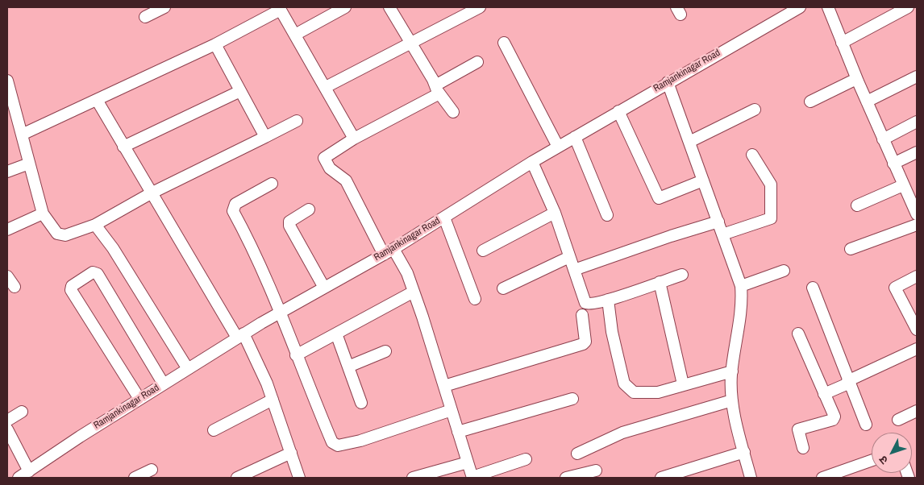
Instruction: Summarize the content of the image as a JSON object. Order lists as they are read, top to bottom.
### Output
{
  "streets": {
    "street": ["Ramjankinagar Road"]
  },
  "north": "bottom left"
}
